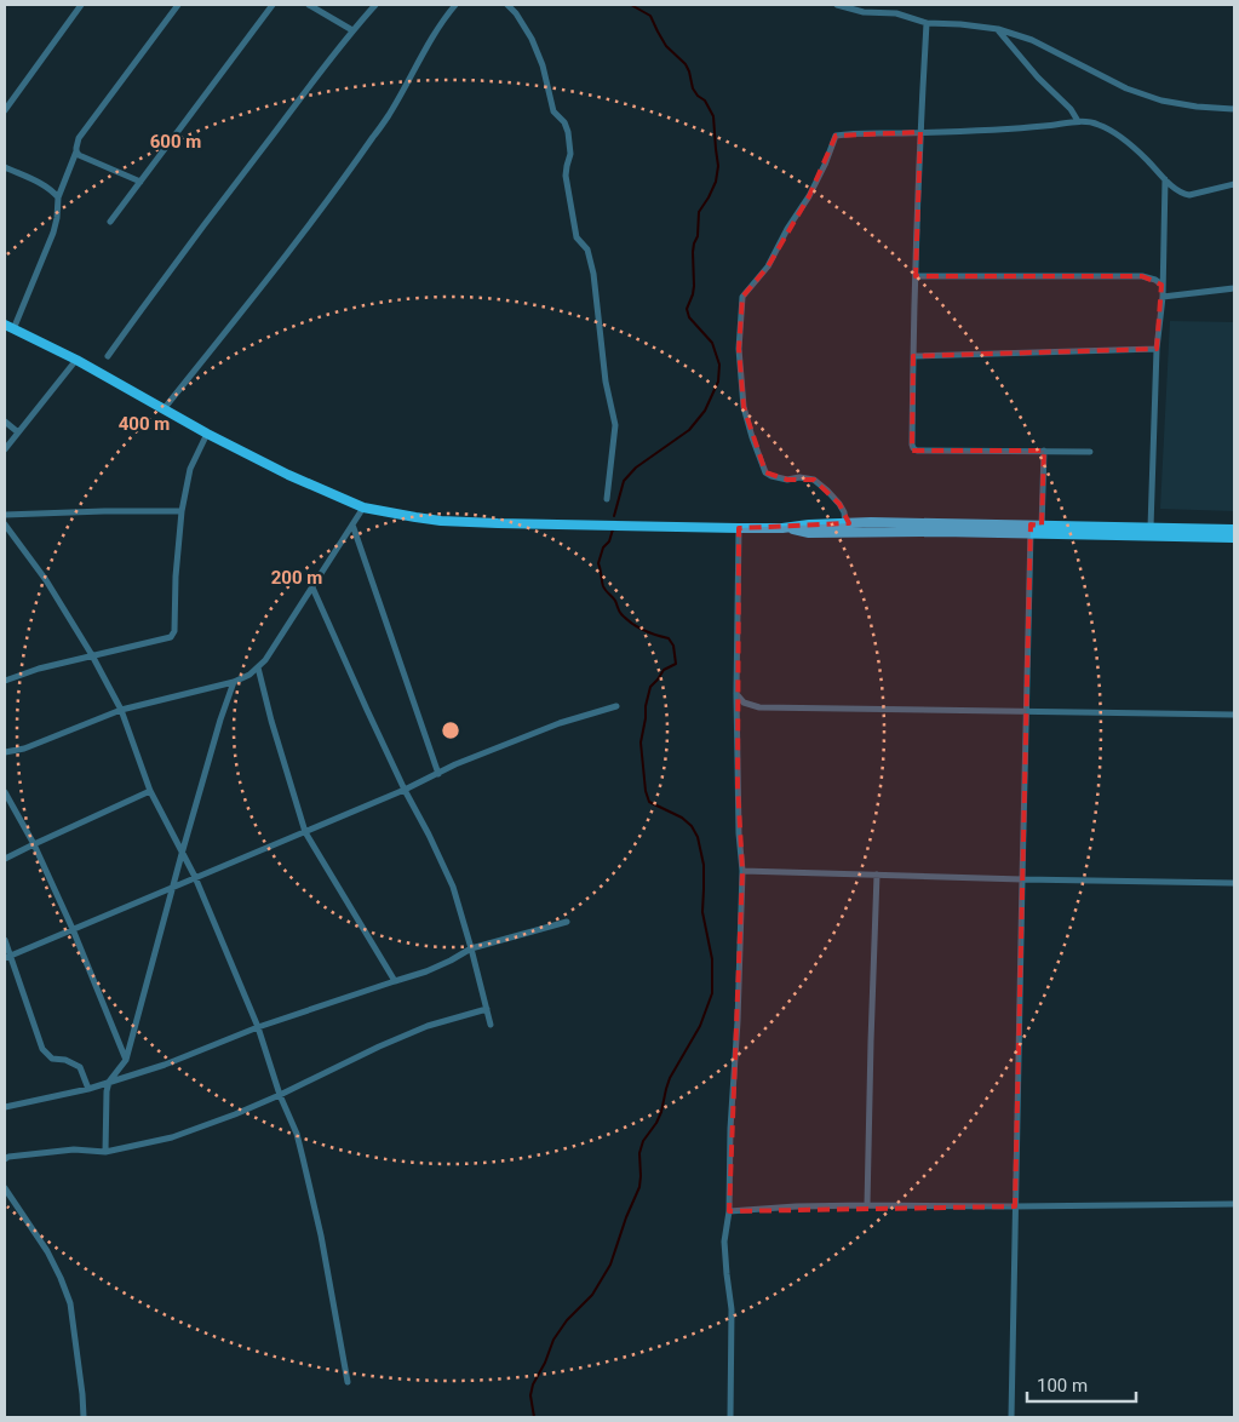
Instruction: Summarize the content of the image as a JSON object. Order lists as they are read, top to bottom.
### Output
{
  "scale_bar": "100 m",
  "rings": ["600 m", "400 m", "200 m"]
}
